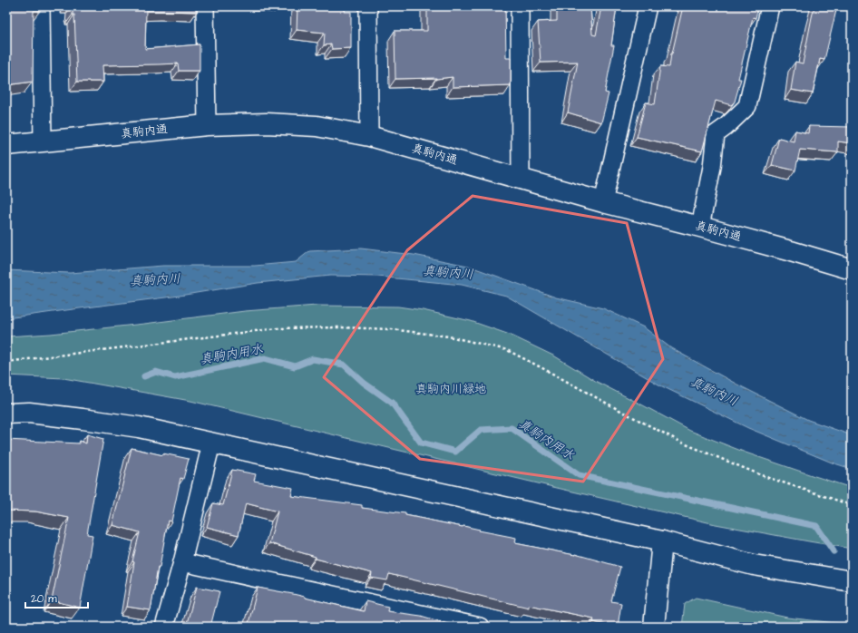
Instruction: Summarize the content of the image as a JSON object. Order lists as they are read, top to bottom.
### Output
{
  "streets": {
    "main road": ["真駒内通"]
  },
  "water": ["真駒内川", "真駒内用水"],
  "parks": ["真駒内川緑地"],
  "scale_bar": "20 m"
}
